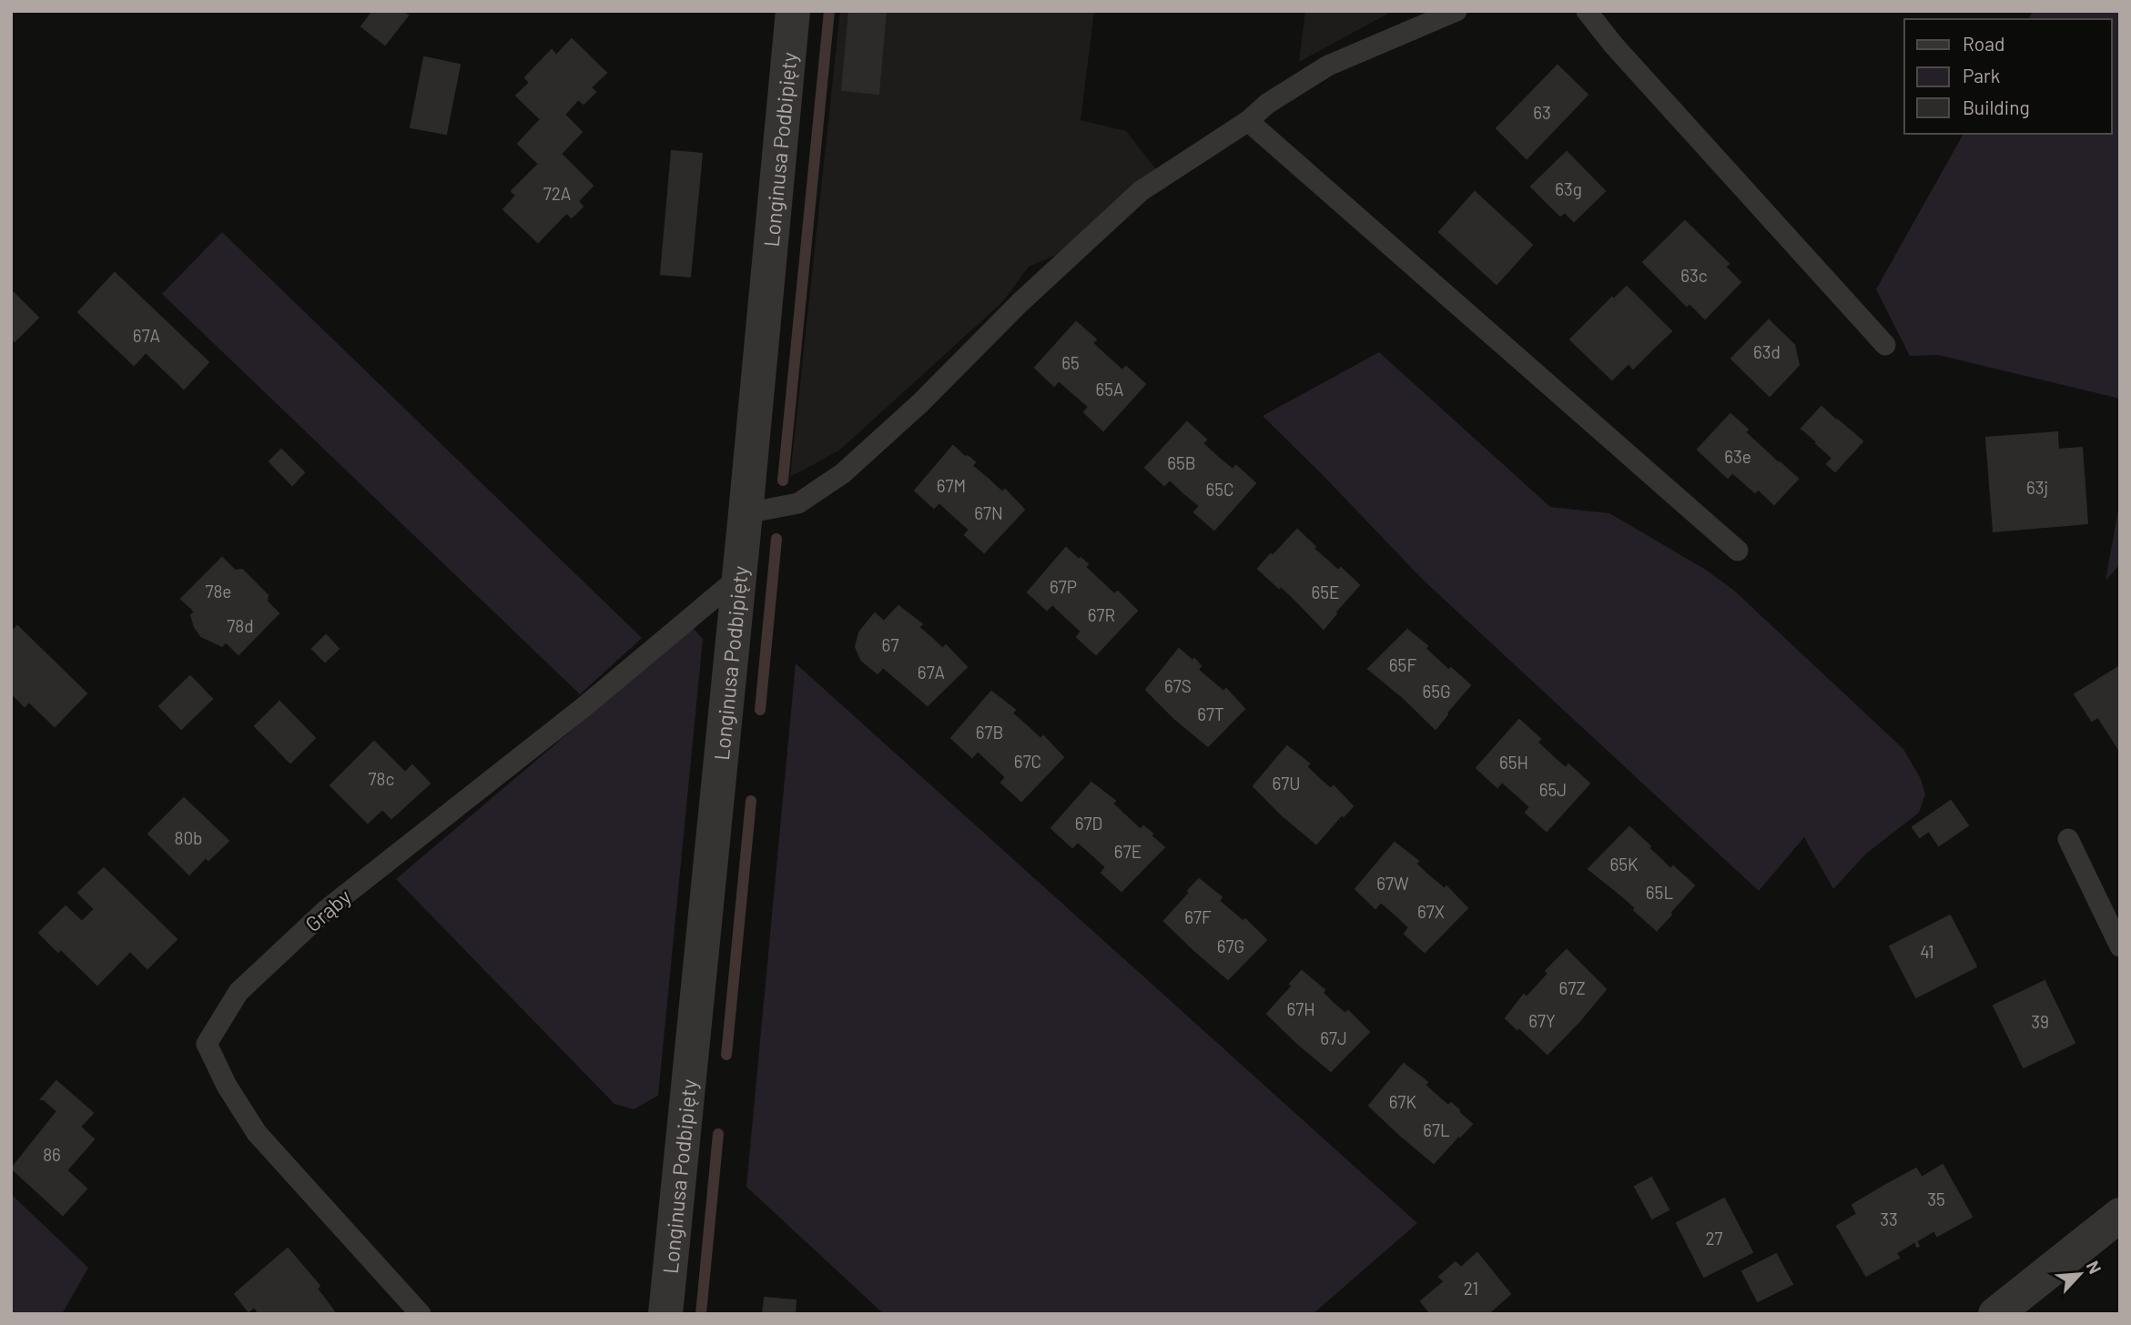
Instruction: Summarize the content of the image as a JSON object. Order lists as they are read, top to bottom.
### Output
{
  "streets": {
    "street": ["Longinusa Podbipięty"],
    "lane": ["Grąby"]
  },
  "crossings": [
    ["Longinusa Podbipięty", "Grąby"]
  ],
  "house_numbers": [
    "63",
    "63g",
    "72A",
    "63c",
    "67A",
    "63d",
    "65",
    "65A",
    "63e",
    "65B",
    "67M",
    "63j",
    "65C",
    "67N",
    "67P",
    "78e",
    "65E",
    "67R",
    "78d",
    "67",
    "65F",
    "67A",
    "67S",
    "65G",
    "67T",
    "67B",
    "67C",
    "65H",
    "78c",
    "67U",
    "65J",
    "67D",
    "80b",
    "67E",
    "65K",
    "67W",
    "65L",
    "67X",
    "67F",
    "67G",
    "41",
    "67Z",
    "67H",
    "67Y",
    "39",
    "67J",
    "67K",
    "67L",
    "86",
    "35",
    "33",
    "27",
    "21"
  ],
  "legend": ["Road", "Park", "Building"],
  "north": "top right"
}
